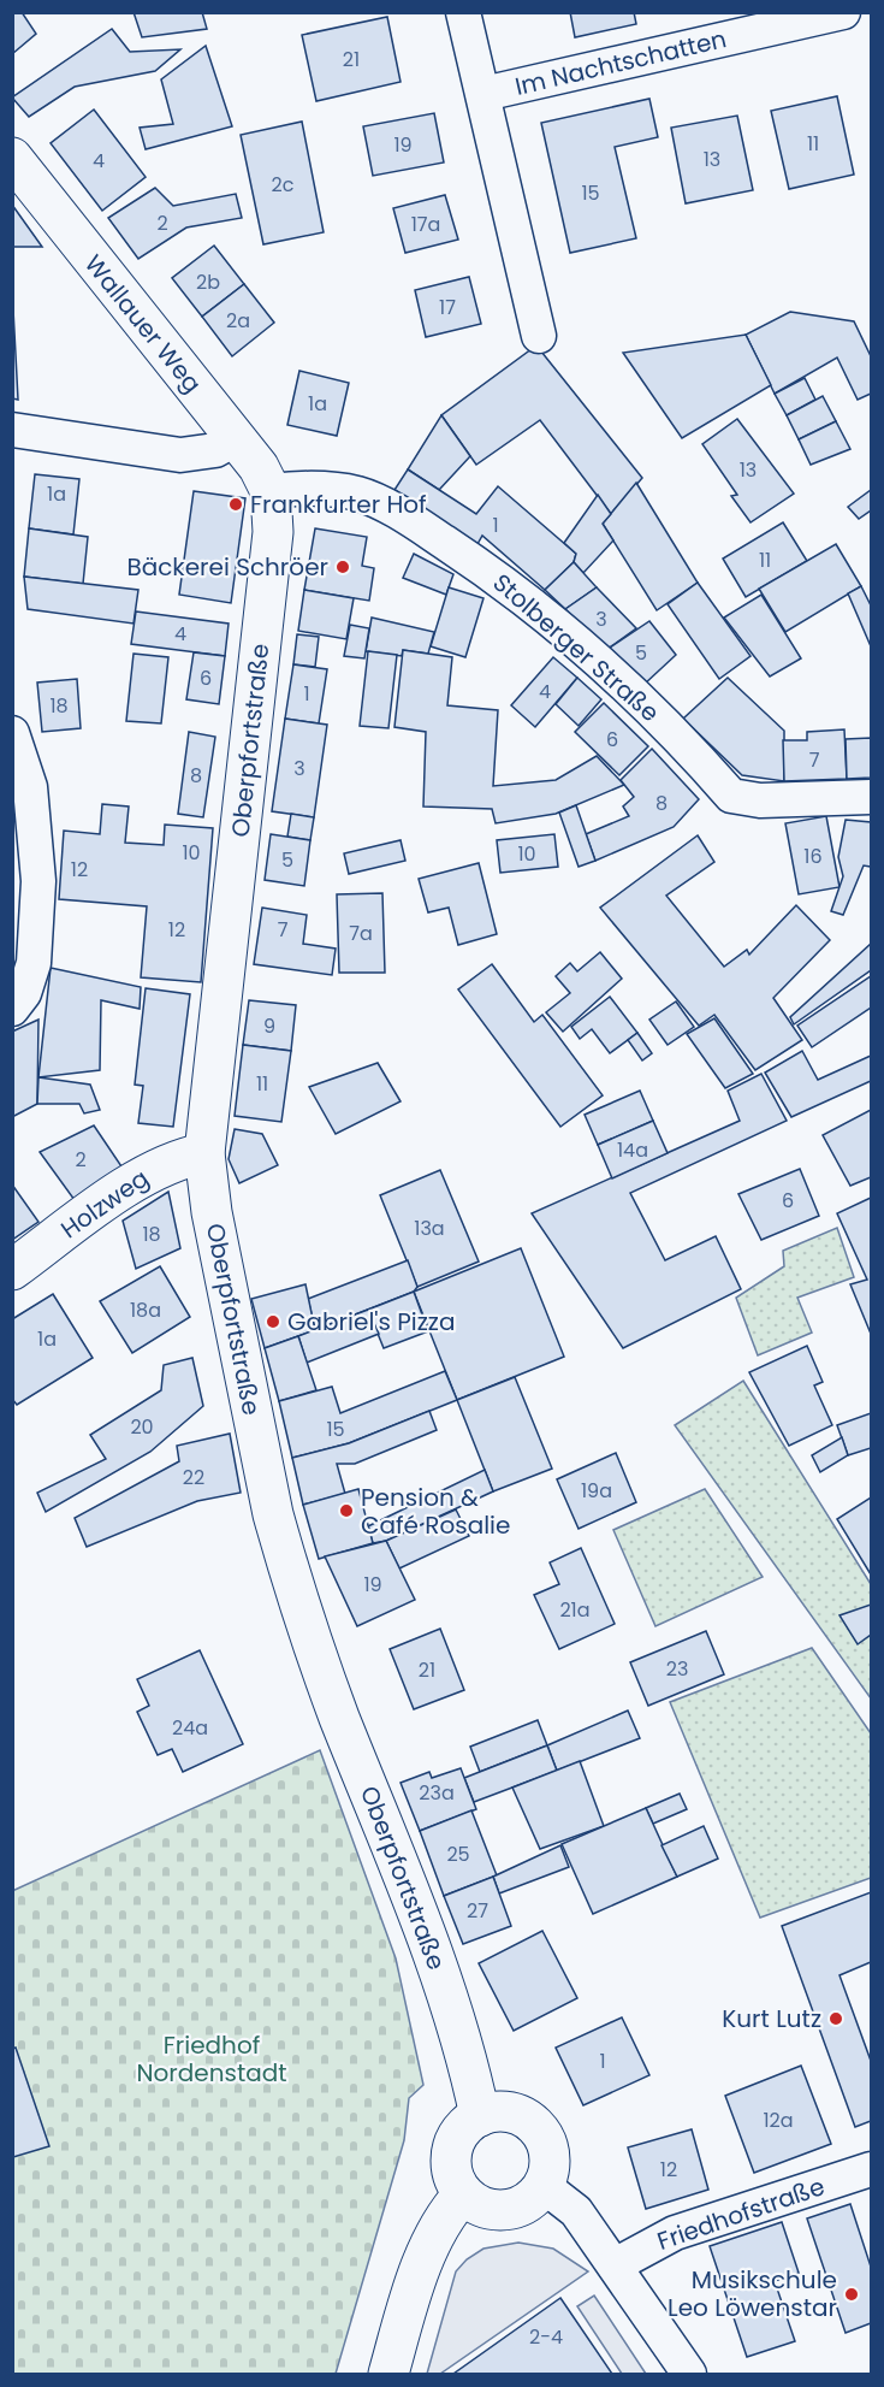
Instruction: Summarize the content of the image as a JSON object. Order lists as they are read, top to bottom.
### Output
{
  "streets": {
    "street": [
      "Im Nachtschatten",
      "Wallauer Weg",
      "Stolberger Straße",
      "Oberpfortstraße",
      "Holzweg",
      "Friedhofstraße"
    ]
  },
  "crossings": [
    ["Wallauer Weg", "Stolberger Straße"],
    ["Wallauer Weg", "Oberpfortstraße"],
    ["Stolberger Straße", "Oberpfortstraße"],
    ["Oberpfortstraße", "Holzweg"]
  ],
  "parks": ["Friedhof Nordenstadt"],
  "places": [
    "Frankfurter Hof",
    "Bäckerei Schröer",
    "Gabriel's Pizza",
    "Pension & Café Rosalie",
    "Kurt Lutz",
    "Musikschule Leo Löwenstar"
  ],
  "house_numbers": [
    "21",
    "11",
    "19",
    "13",
    "4",
    "2c",
    "15",
    "2",
    "17a",
    "2b",
    "17",
    "2a",
    "1a",
    "13",
    "1a",
    "1",
    "11",
    "3",
    "4",
    "5",
    "6",
    "4",
    "1",
    "18",
    "6",
    "7",
    "3",
    "8",
    "8",
    "10",
    "10",
    "16",
    "5",
    "12",
    "12",
    "7",
    "7a",
    "9",
    "11",
    "14a",
    "2",
    "6",
    "13a",
    "18",
    "18a",
    "1a",
    "20",
    "15",
    "22",
    "19a",
    "19",
    "21a",
    "23",
    "21",
    "24a",
    "23a",
    "25",
    "27",
    "1",
    "12a",
    "12",
    "2-4"
  ]
}
